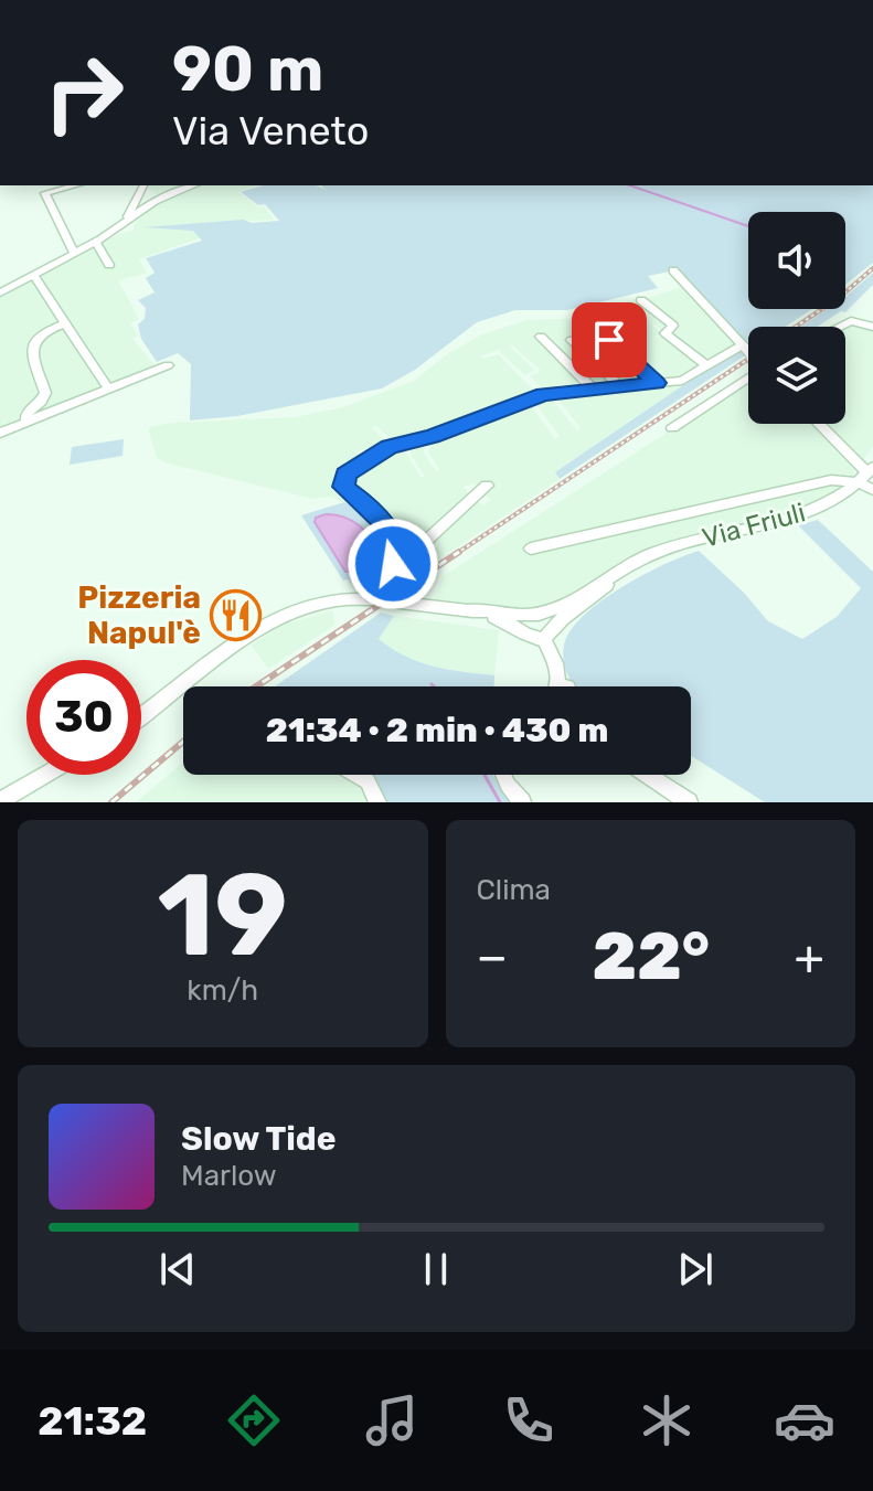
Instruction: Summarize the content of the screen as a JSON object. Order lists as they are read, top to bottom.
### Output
{
  "streets": {
    "street": ["Via Friuli"]
  },
  "places": {
    "restaurant": ["Pizzeria Napul'è"]
  },
  "page": {
    "turn": ["90 m", "Via Veneto"],
    "limit": "30",
    "trip": "21:34 · 2 min · 430 m",
    "tile": [
      ["19", "km/h"],
      "Clima"
    ],
    "heat": ["−", "22°", "+"],
    "song": ["Slow Tide", "Marlow"],
    "tabs": "21:32"
  }
}
